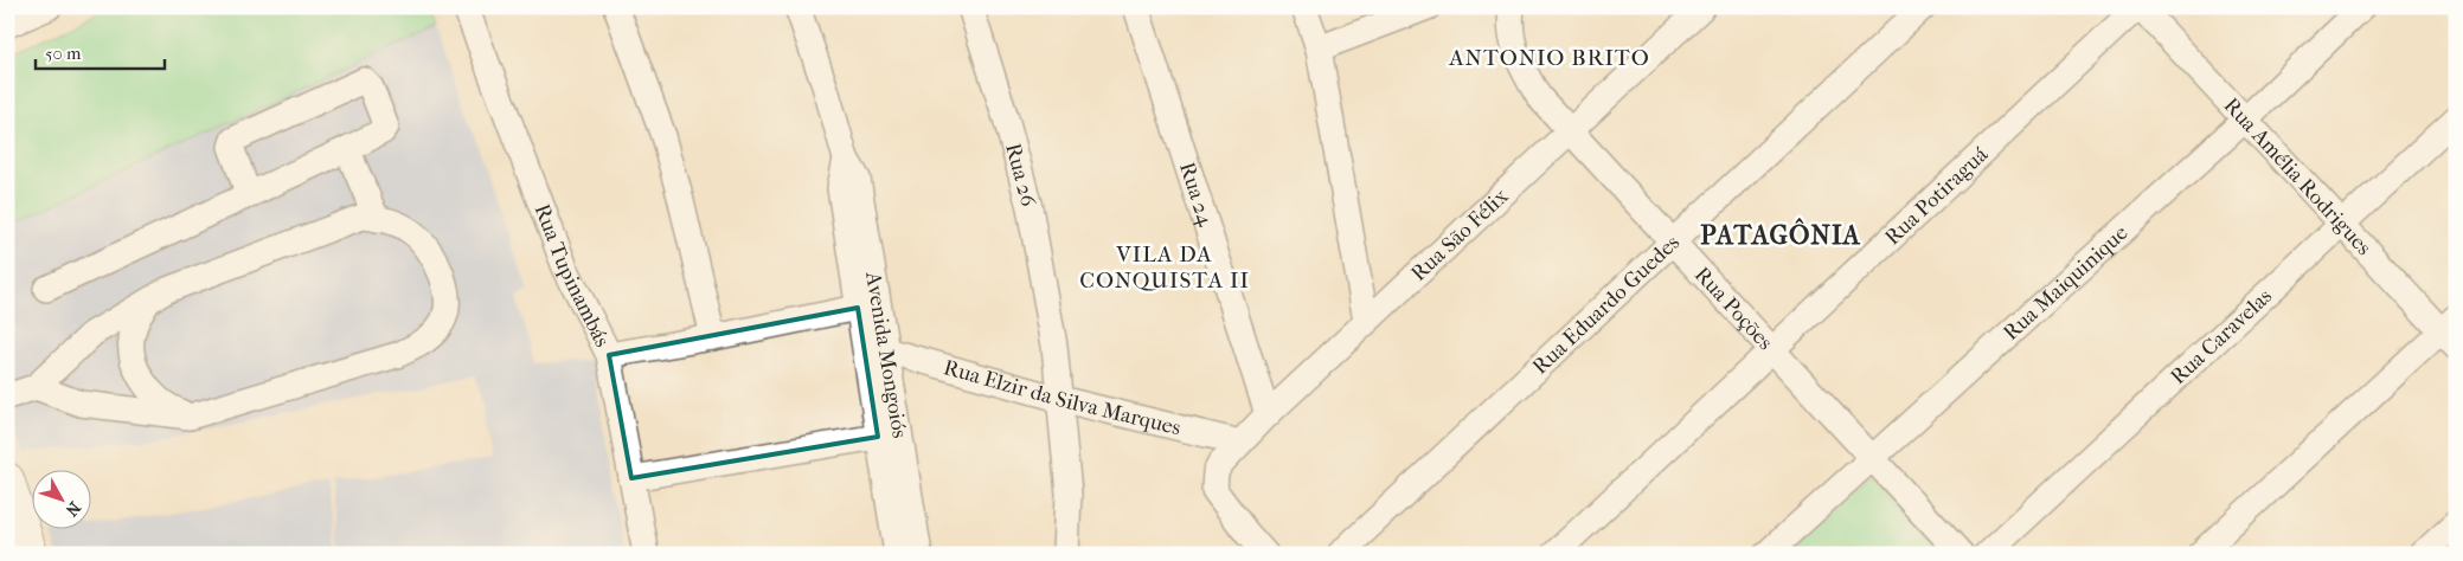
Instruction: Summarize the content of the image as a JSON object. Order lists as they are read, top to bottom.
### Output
{
  "streets": {
    "street": [
      "Rua 26",
      "Rua Amélia Rodrigues",
      "Rua 24",
      "Rua Potiraguá",
      "Rua São Félix",
      "Rua Tupinambás",
      "Rua Maiquinique",
      "Rua Eduardo Guedes",
      "Rua Poções",
      "Rua Caravelas",
      "Avenida Mongoiós",
      "Rua Elzir da Silva Marques"
    ]
  },
  "crossings": [
    ["Rua 26", "Rua Elzir da Silva Marques"],
    ["Rua Amélia Rodrigues", "Rua Potiraguá"],
    ["Rua Amélia Rodrigues", "Rua Maiquinique"],
    ["Rua Amélia Rodrigues", "Rua Caravelas"],
    ["Rua 24", "Rua São Félix"],
    ["Rua Potiraguá", "Rua Poções"],
    ["Rua São Félix", "Rua Poções"],
    ["Rua São Félix", "Rua Elzir da Silva Marques"],
    ["Rua Maiquinique", "Rua Poções"],
    ["Rua Eduardo Guedes", "Rua Poções"],
    ["Avenida Mongoiós", "Rua Elzir da Silva Marques"]
  ],
  "districts": ["ANTONIO BRITO", "PATAGÔNIA", "VILA DA CONQUISTA II"],
  "scale_bar": "50 m",
  "north": "bottom right"
}
